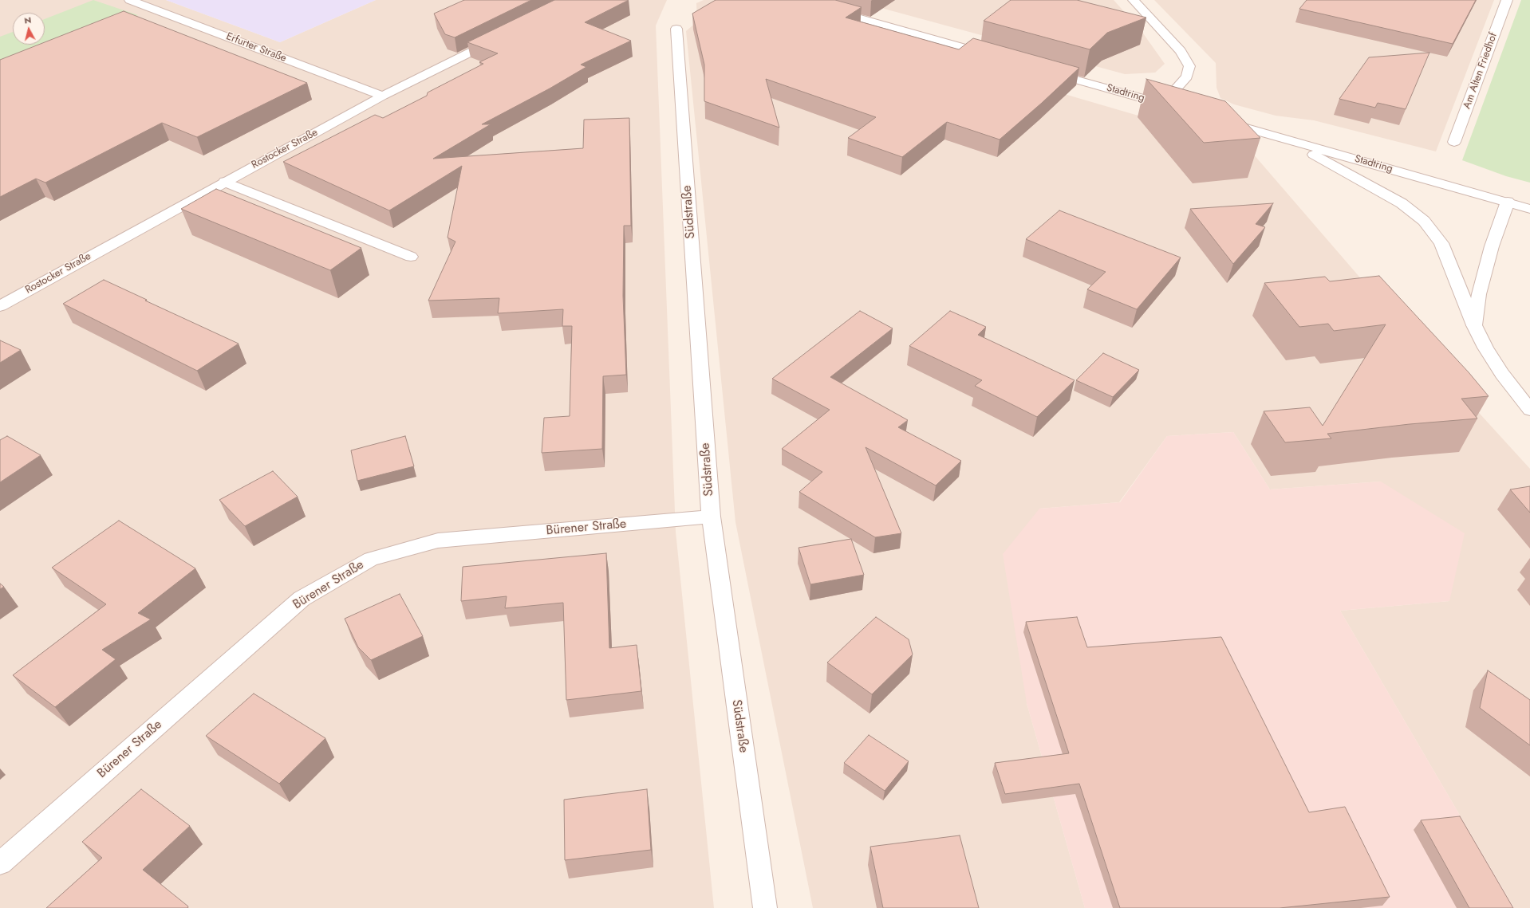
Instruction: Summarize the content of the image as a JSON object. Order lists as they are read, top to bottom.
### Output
{
  "streets": {
    "street": [
      "Erfurter Straße",
      "Am Alten Friedhof",
      "Stadtring",
      "Rostocker Straße",
      "Südstraße",
      "Bürener Straße"
    ]
  },
  "crossings": [
    ["Erfurter Straße", "Rostocker Straße"],
    ["Südstraße", "Bürener Straße"]
  ],
  "north": "top"
}
